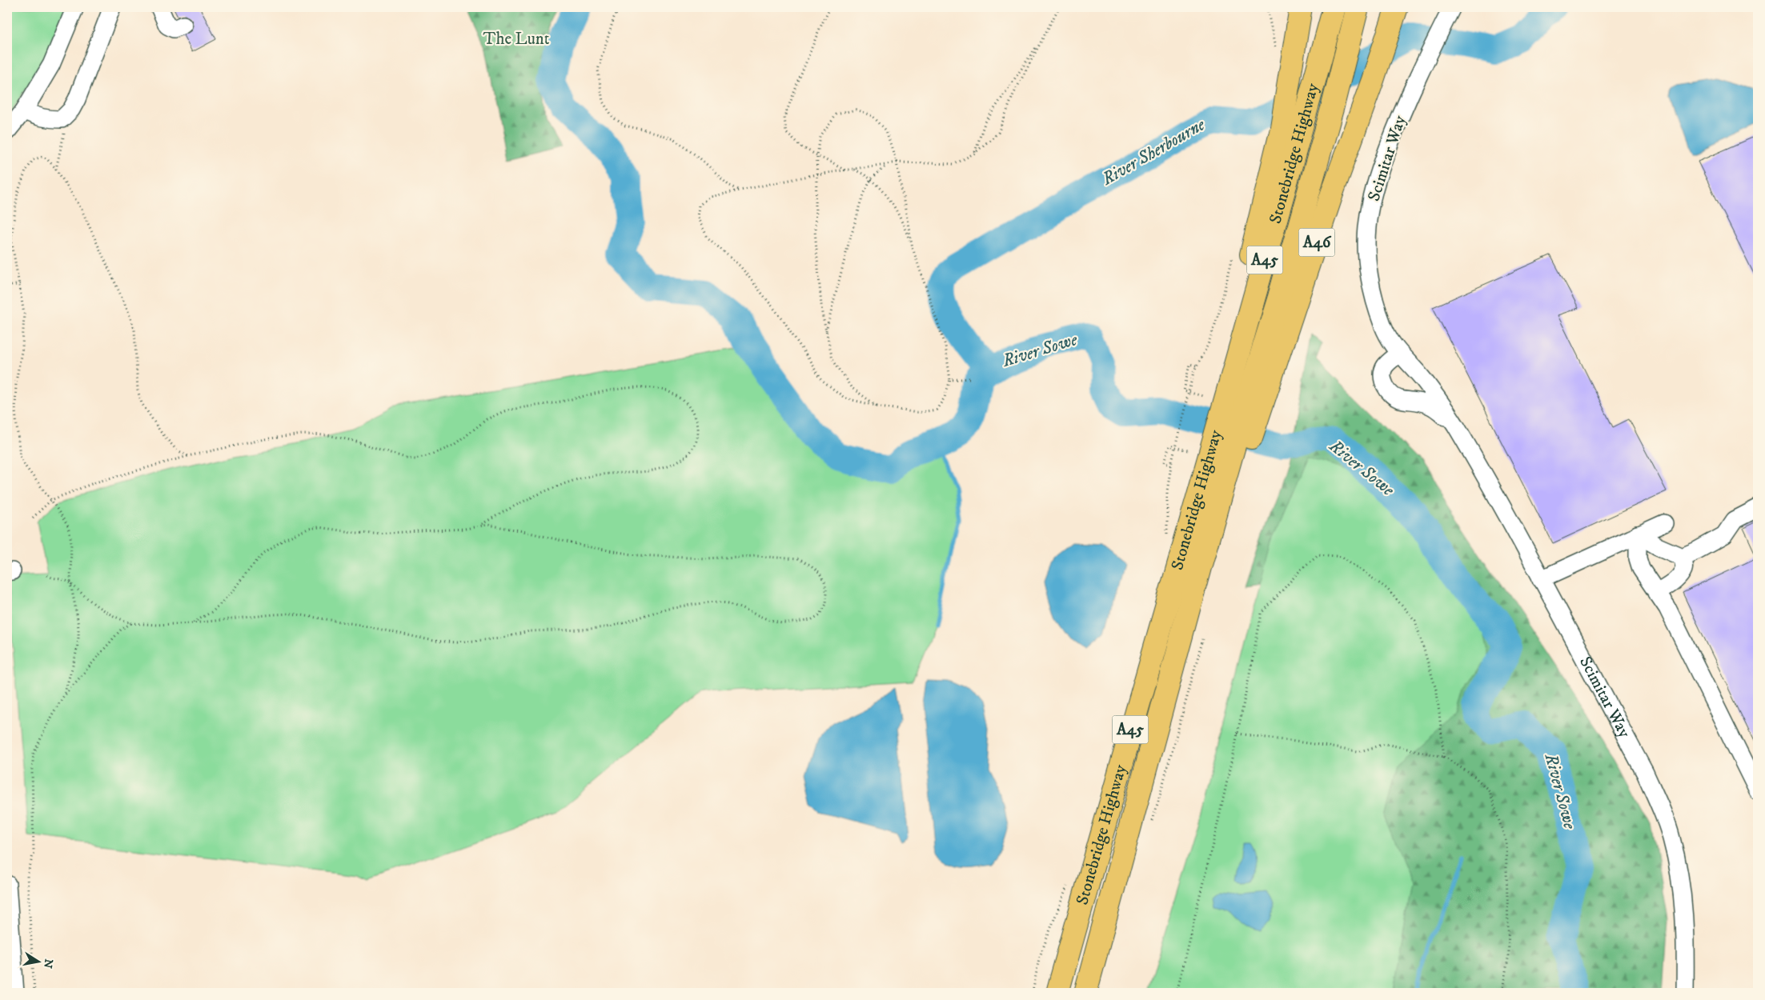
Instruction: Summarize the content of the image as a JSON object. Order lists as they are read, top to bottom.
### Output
{
  "streets": {
    "highway": ["Stonebridge Highway", "A46", "A45"],
    "street": ["Scimitar Way"]
  },
  "crossings": [
    ["Stonebridge Highway", "A46"]
  ],
  "water": ["River Sherbourne", "River Sowe"],
  "parks": ["The Lunt"],
  "north": "right"
}
